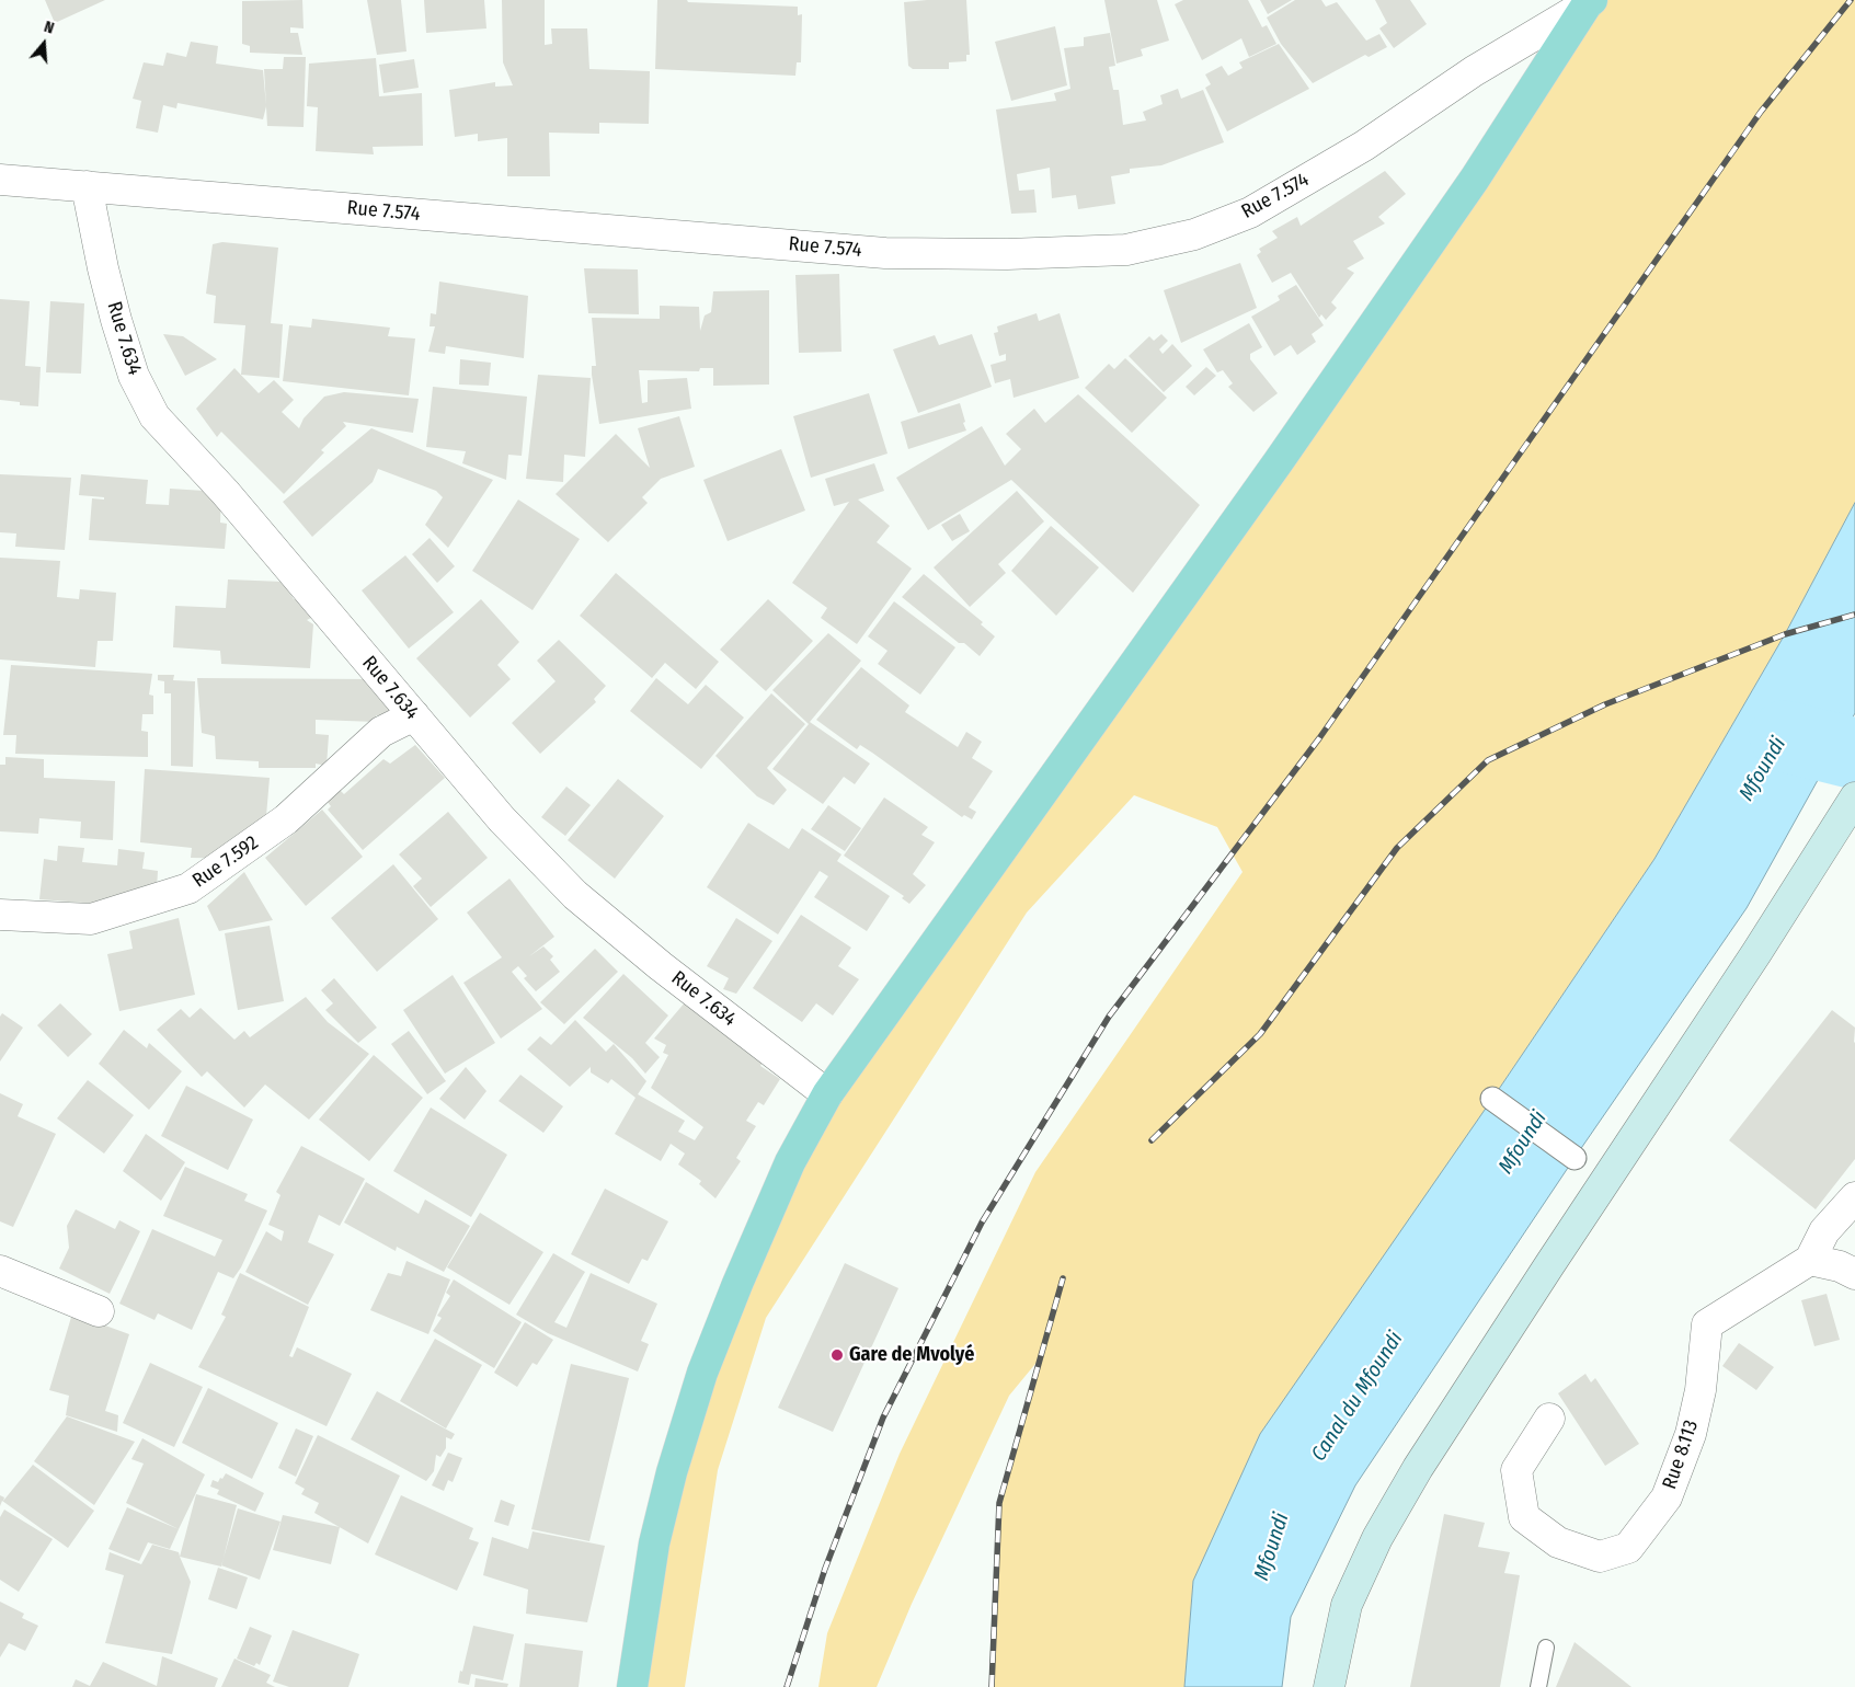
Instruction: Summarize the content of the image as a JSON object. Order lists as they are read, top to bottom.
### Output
{
  "streets": {
    "street": [
      "Rue 7.574",
      "Rue 7.634",
      "Rue 7.592",
      "Rue 8.113"
    ]
  },
  "crossings": [
    ["Rue 7.574", "Rue 7.634"],
    ["Rue 7.634", "Rue 7.592"]
  ],
  "water": ["Mfoundi", "Canal du Mfoundi"],
  "places": ["Gare de Mvolyé"],
  "north": "top"
}
